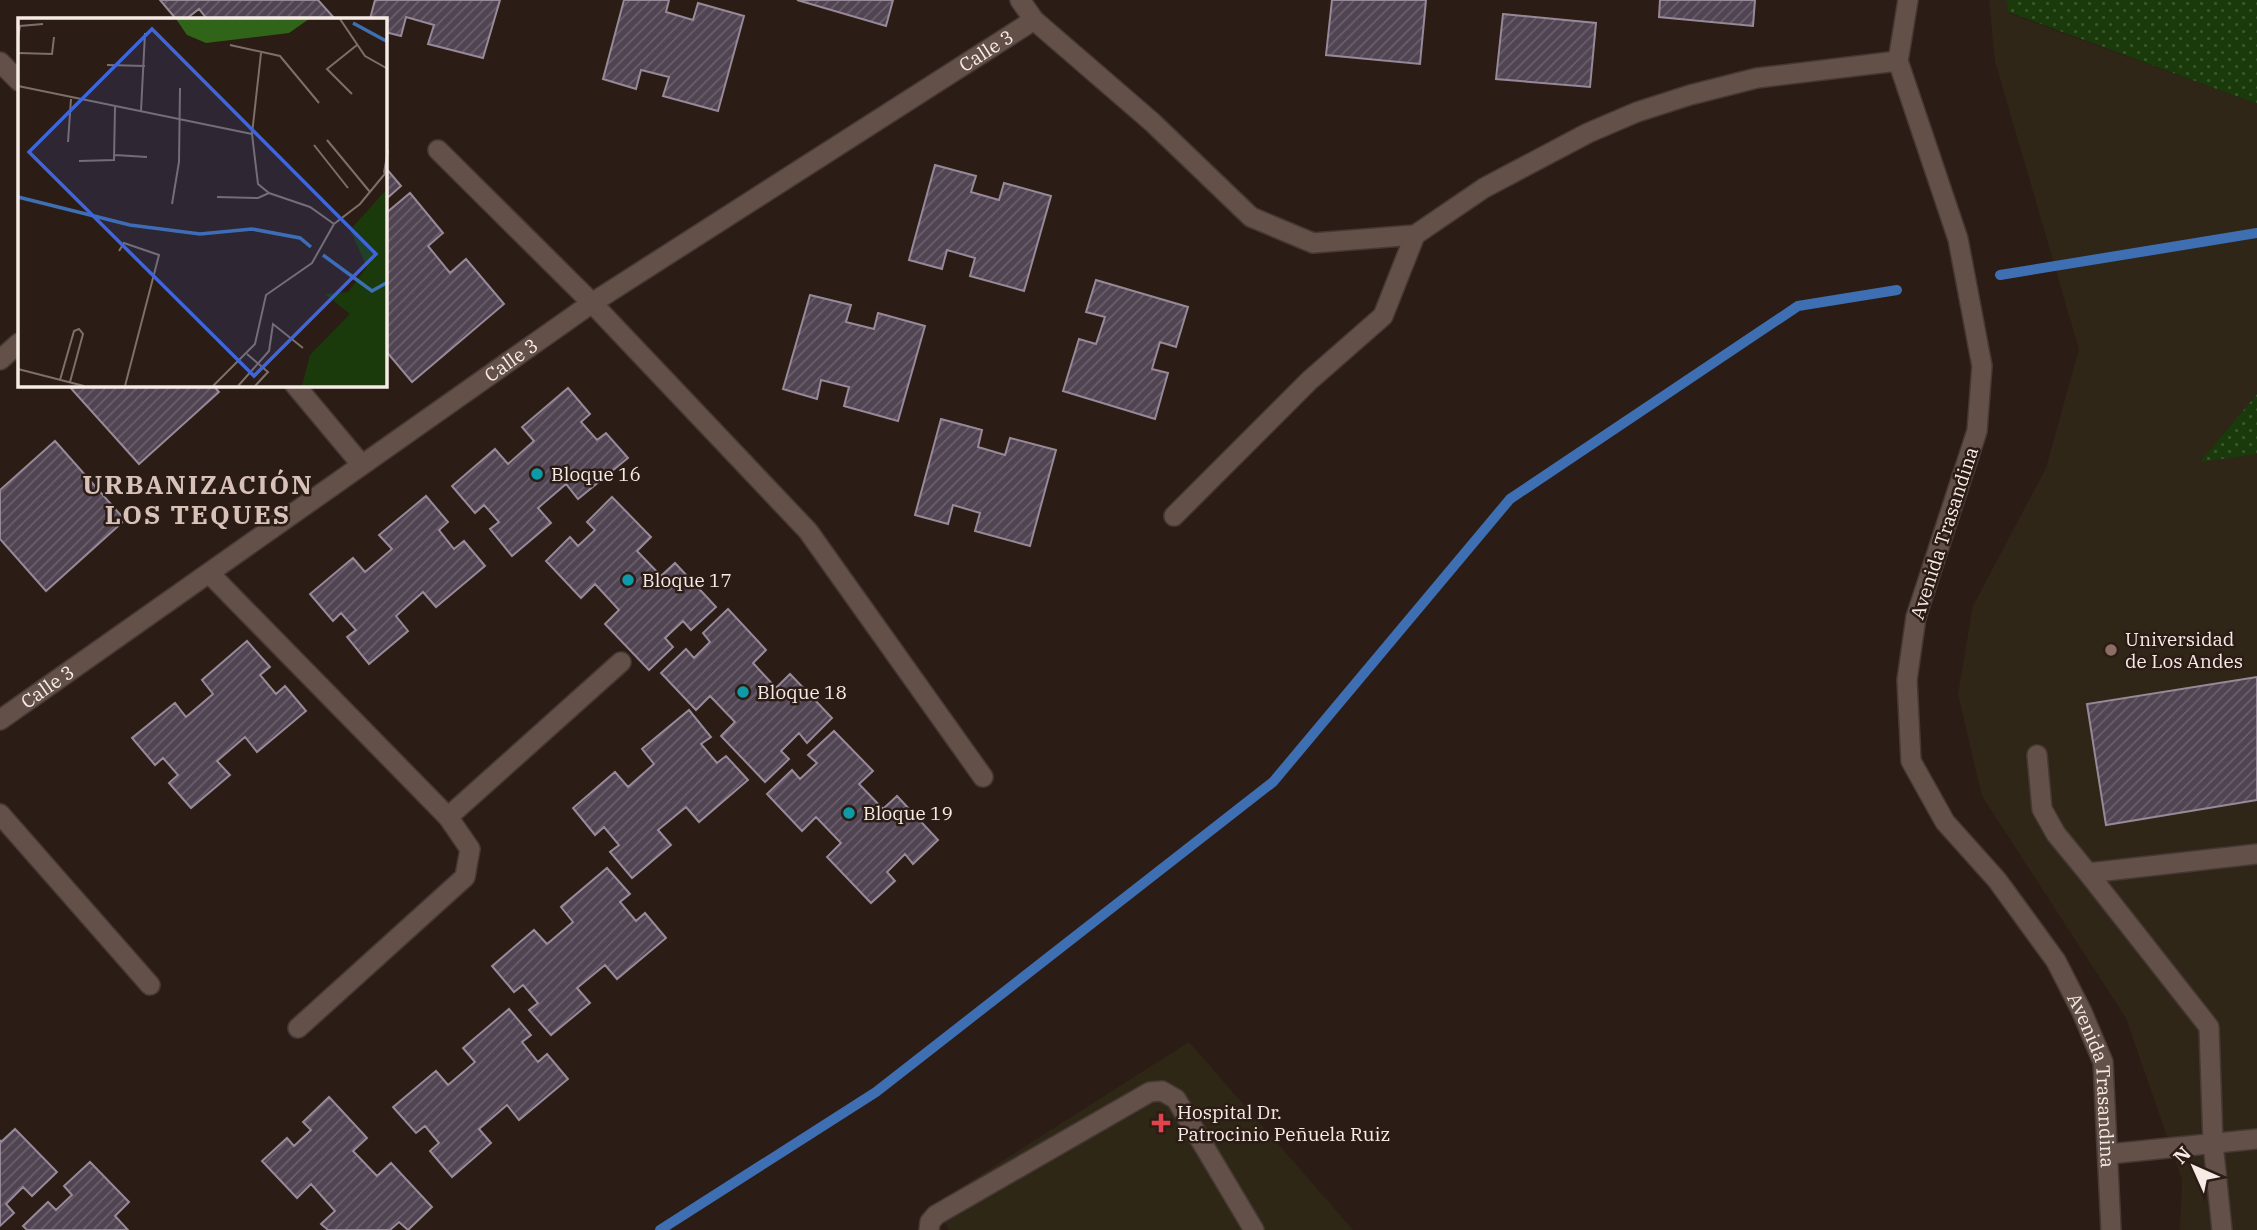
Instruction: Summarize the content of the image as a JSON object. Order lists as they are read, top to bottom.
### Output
{
  "streets": {
    "street": ["Calle 3", "Avenida Trasandina"]
  },
  "districts": ["URBANIZACIÓN LOS TEQUES"],
  "places": {
    "other": [
      "Bloque 16",
      "Bloque 17",
      "Universidad de Los Andes",
      "Bloque 18",
      "Bloque 19"
    ],
    "health": ["Hospital Dr. Patrocinio Peñuela Ruiz"]
  },
  "north": "top left"
}
